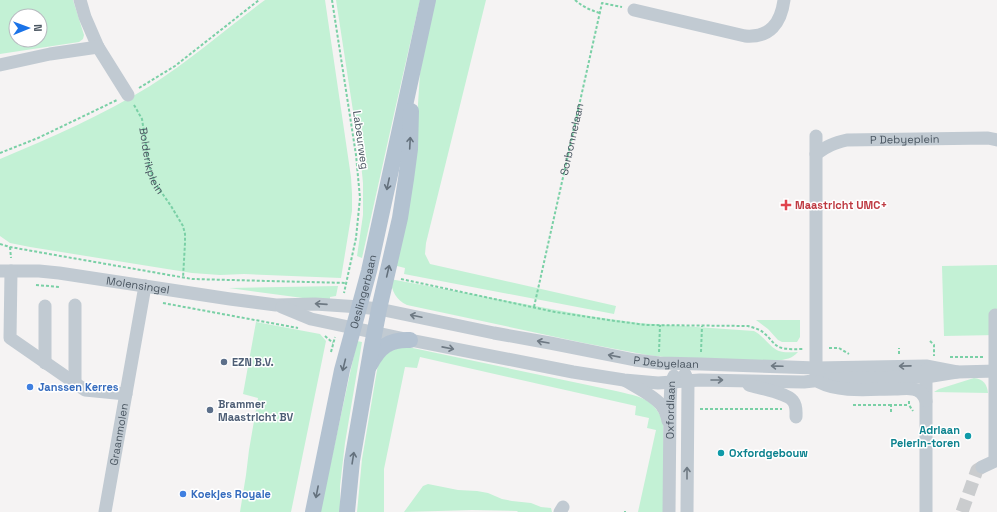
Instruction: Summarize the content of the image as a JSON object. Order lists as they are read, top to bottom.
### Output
{
  "streets": {
    "main road": ["Oeslingerbaan"],
    "street": [
      "P Debyeplein",
      "Molensingel",
      "P Debyelaan",
      "Oxfordlaan",
      "Graanmolen"
    ],
    "path": ["Sorbonnelaan", "Labeurweg", "Bolderikplein"]
  },
  "crossings": [
    ["Labeurweg", "Bolderikplein"],
    ["Molensingel", "Oeslingerbaan"],
    ["Molensingel", "P Debyelaan"],
    ["Molensingel", "Graanmolen"],
    ["Oeslingerbaan", "P Debyelaan"],
    ["P Debyelaan", "Oxfordlaan"]
  ],
  "places": {
    "health": ["Maastricht UMC+"],
    "other": [
      "EZN B.V.",
      "Janssen Kerres",
      "Brammer Maastricht BV",
      "Adriaan Pelerin-toren",
      "Oxfordgebouw",
      "Koekjes Royale"
    ]
  },
  "north": "right"
}
